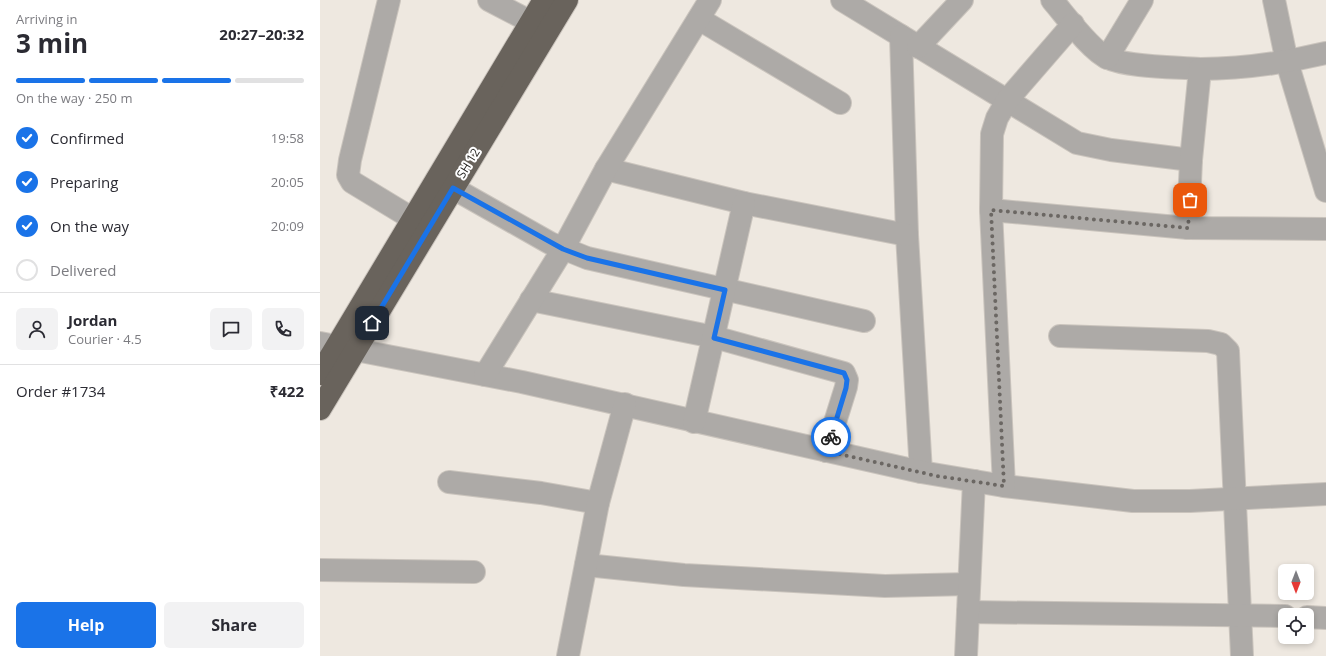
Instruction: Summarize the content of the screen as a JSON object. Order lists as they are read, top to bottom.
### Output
{
  "streets": {
    "highway": ["SH 12"]
  },
  "north": "bottom",
  "page": {
    "heading": ["3 min", "Arriving in", "20:27–20:32"],
    "panel": [
      "Jordan",
      "Courier · 4.5",
      "Order #1734",
      "₹422"
    ],
    "bar": "On the way · 250 m",
    "list": [
      ["Confirmed", "19:58"],
      ["Preparing", "20:05"],
      ["On the way", "20:09"],
      "Delivered"
    ],
    "buttons": ["Help", "Share"]
  }
}
